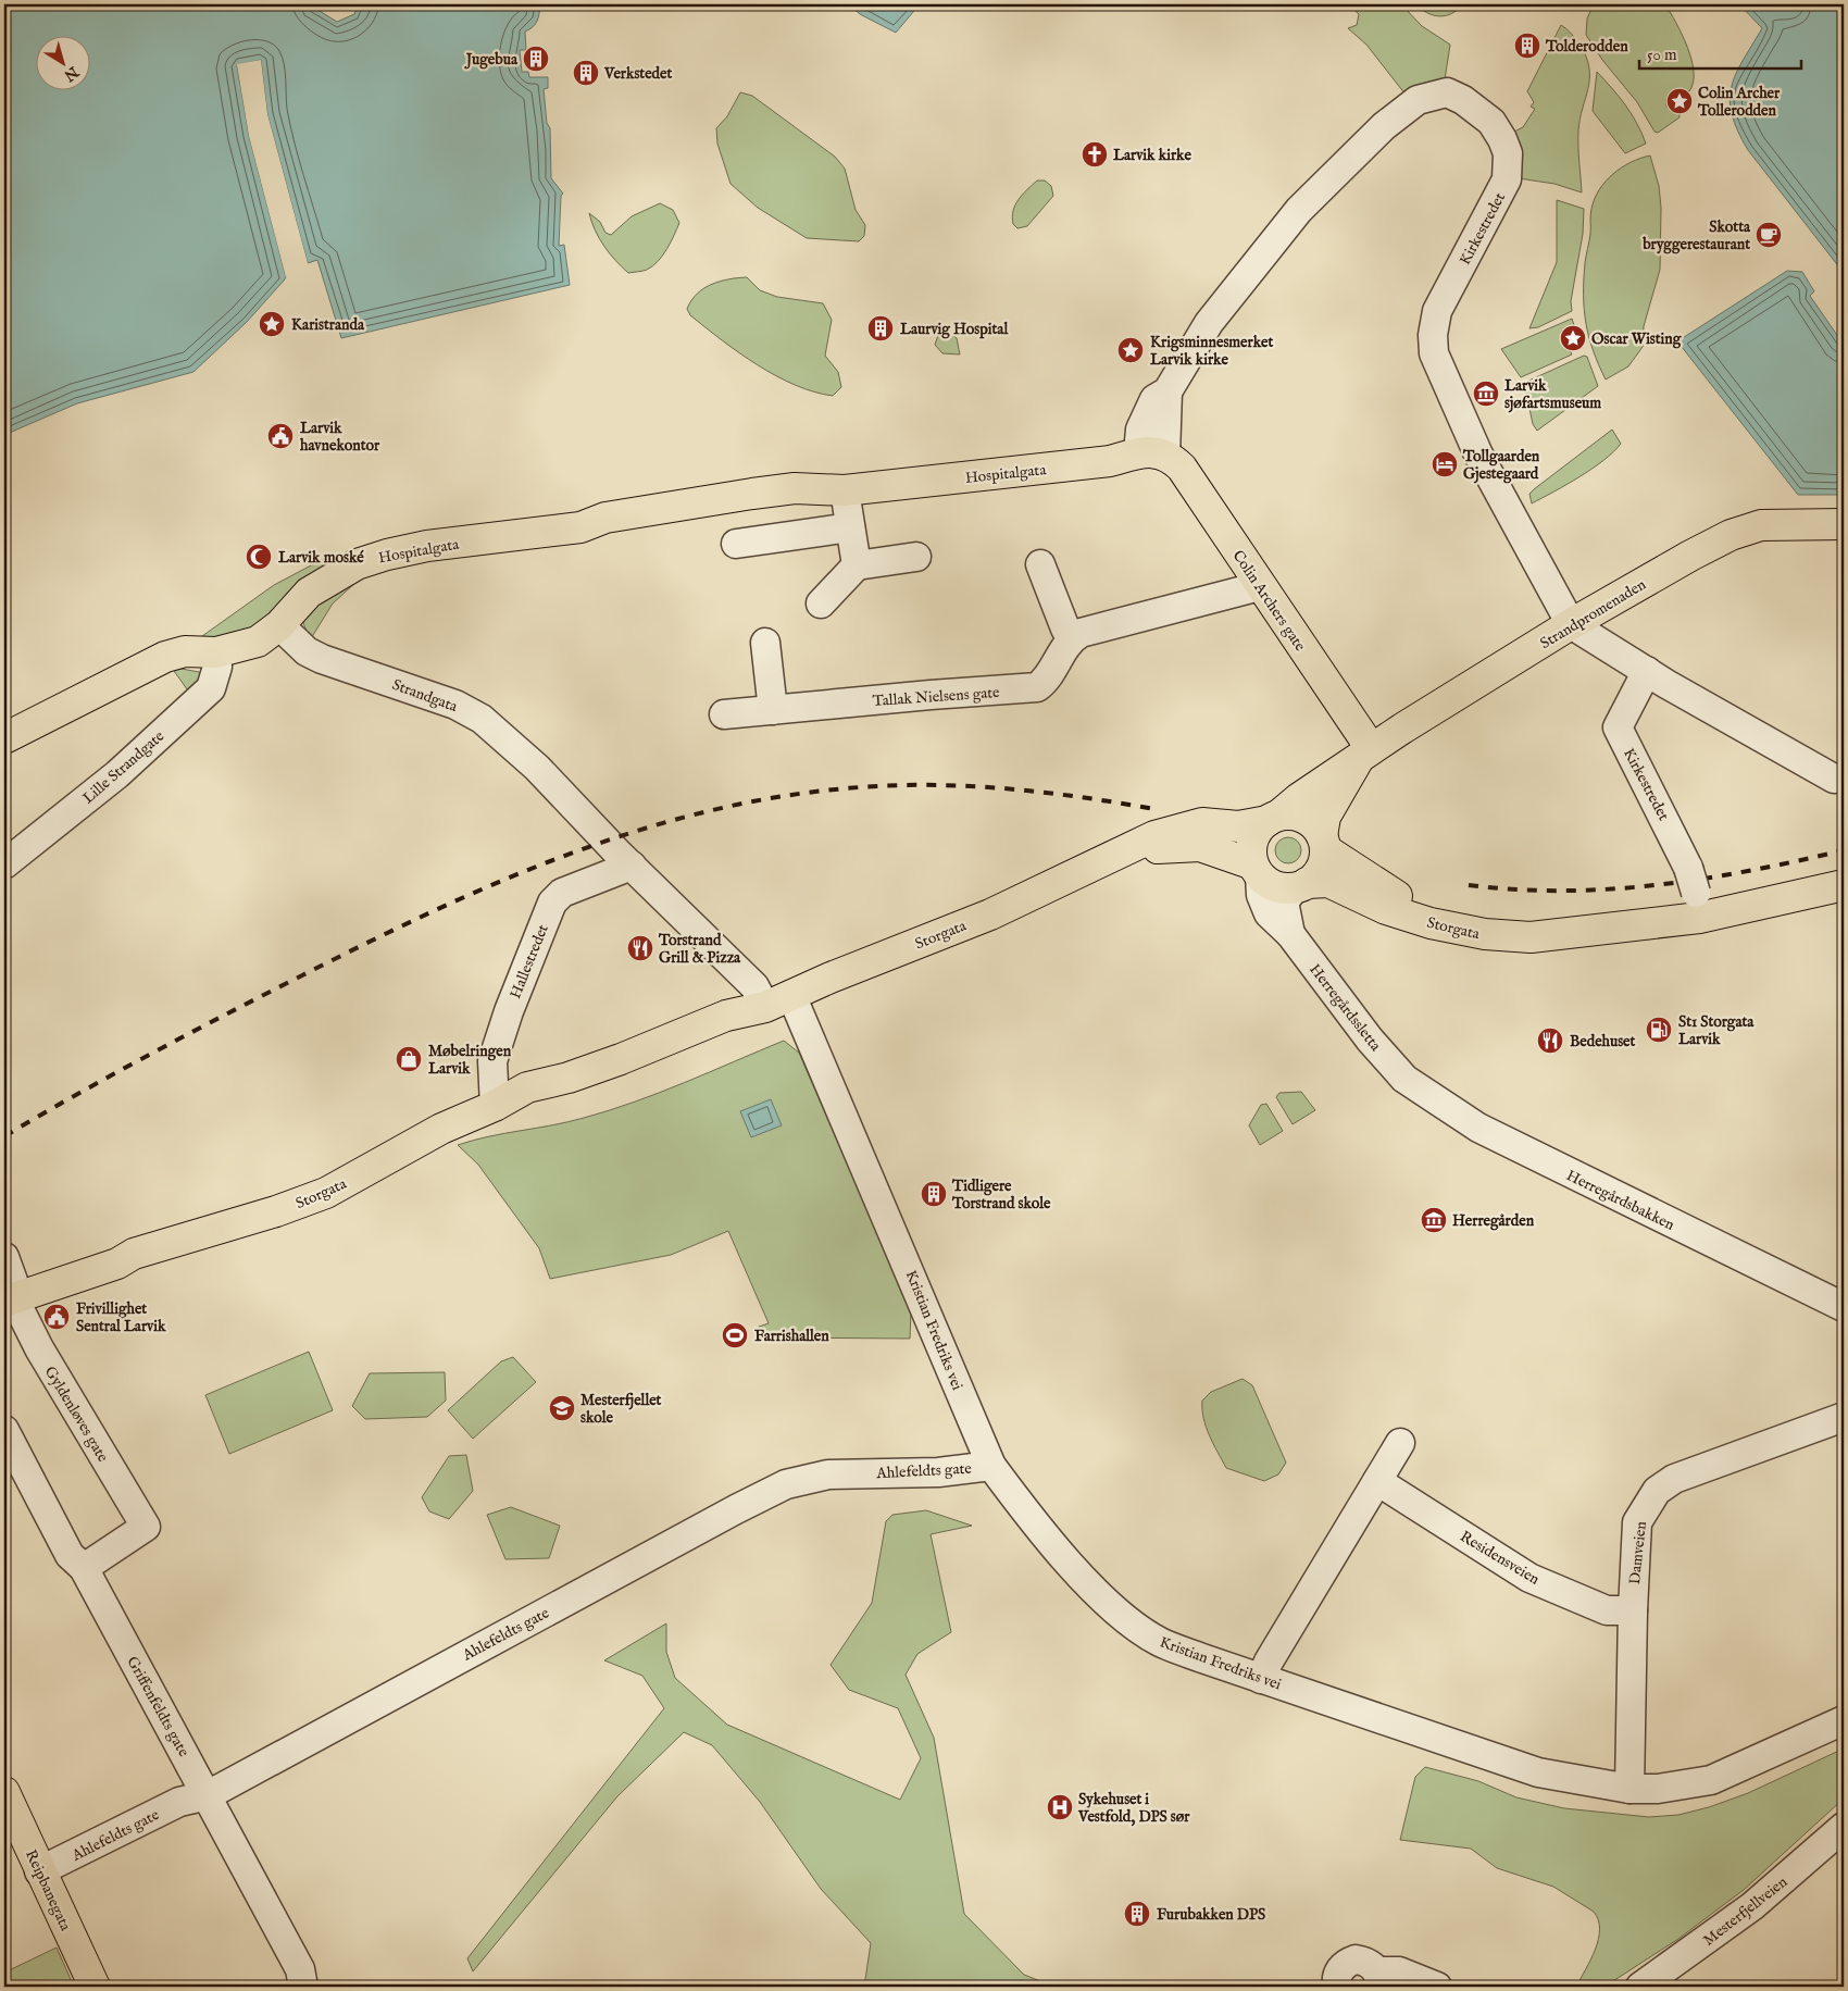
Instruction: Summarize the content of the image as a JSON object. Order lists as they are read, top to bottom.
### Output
{
  "streets": {
    "main road": [
      "Hospitalgata",
      "Colin Archers gate",
      "Strandpromenaden",
      "Storgata",
      "Reipbanegata"
    ],
    "street": [
      "Kirkestredet",
      "Strandgata",
      "Tallak Nielsens gate",
      "Lille Strandgate",
      "Hallestredet",
      "Herregårdssletta",
      "Herregårdsbakken",
      "Kristian Fredriks vei",
      "Gyldenløves gate",
      "Ahlefeldts gate",
      "Damveien",
      "Residensveien",
      "Griffenfeldts gate",
      "Mesterfjellveien"
    ]
  },
  "crossings": [
    ["Kirkestredet", "Hospitalgata"],
    ["Kirkestredet", "Colin Archers gate"],
    ["Kirkestredet", "Strandpromenaden"],
    ["Hospitalgata", "Colin Archers gate"],
    ["Hospitalgata", "Strandgata"],
    ["Colin Archers gate", "Strandpromenaden"],
    ["Strandpromenaden", "Storgata"],
    ["Strandpromenaden", "Herregårdssletta"],
    ["Strandgata", "Storgata"],
    ["Strandgata", "Hallestredet"],
    ["Storgata", "Hallestredet"],
    ["Storgata", "Herregårdssletta"],
    ["Storgata", "Kristian Fredriks vei"],
    ["Storgata", "Gyldenløves gate"],
    ["Herregårdssletta", "Herregårdsbakken"],
    ["Kristian Fredriks vei", "Ahlefeldts gate"],
    ["Kristian Fredriks vei", "Damveien"],
    ["Gyldenløves gate", "Griffenfeldts gate"],
    ["Ahlefeldts gate", "Griffenfeldts gate"],
    ["Ahlefeldts gate", "Reipbanegata"],
    ["Damveien", "Residensveien"]
  ],
  "places": {
    "building": [
      "Tolderodden",
      "Jugebua",
      "Verkstedet",
      "Laurvig Hospital",
      "Tidligere Torstrand skole",
      "Furubakken DPS"
    ],
    "place": [
      "Colin Archer Tollerodden",
      "Karistranda",
      "Oscar Wisting",
      "Krigsminnesmerket Larvik kirke"
    ],
    "church": ["Larvik kirke"],
    "cafe": ["Skotta bryggerestaurant"],
    "museum": ["Larvik sjøfartsmuseum", "Herregården"],
    "public building": ["Larvik havnekontor", "Frivillighet Sentral Larvik"],
    "hotel": ["Tollgaarden Gjestegaard"],
    "mosque": ["Larvik moské"],
    "restaurant": ["Torstrand Grill & Pizza", "Bedehuset"],
    "fuel station": ["St1 Storgata Larvik"],
    "shop": ["Møbelringen Larvik"],
    "sports": ["Farrishallen"],
    "school or university": ["Mesterfjellet skole"],
    "hospital": ["Sykehuset i Vestfold, DPS sør"]
  },
  "scale_bar": "50 m",
  "north": "bottom right"
}
